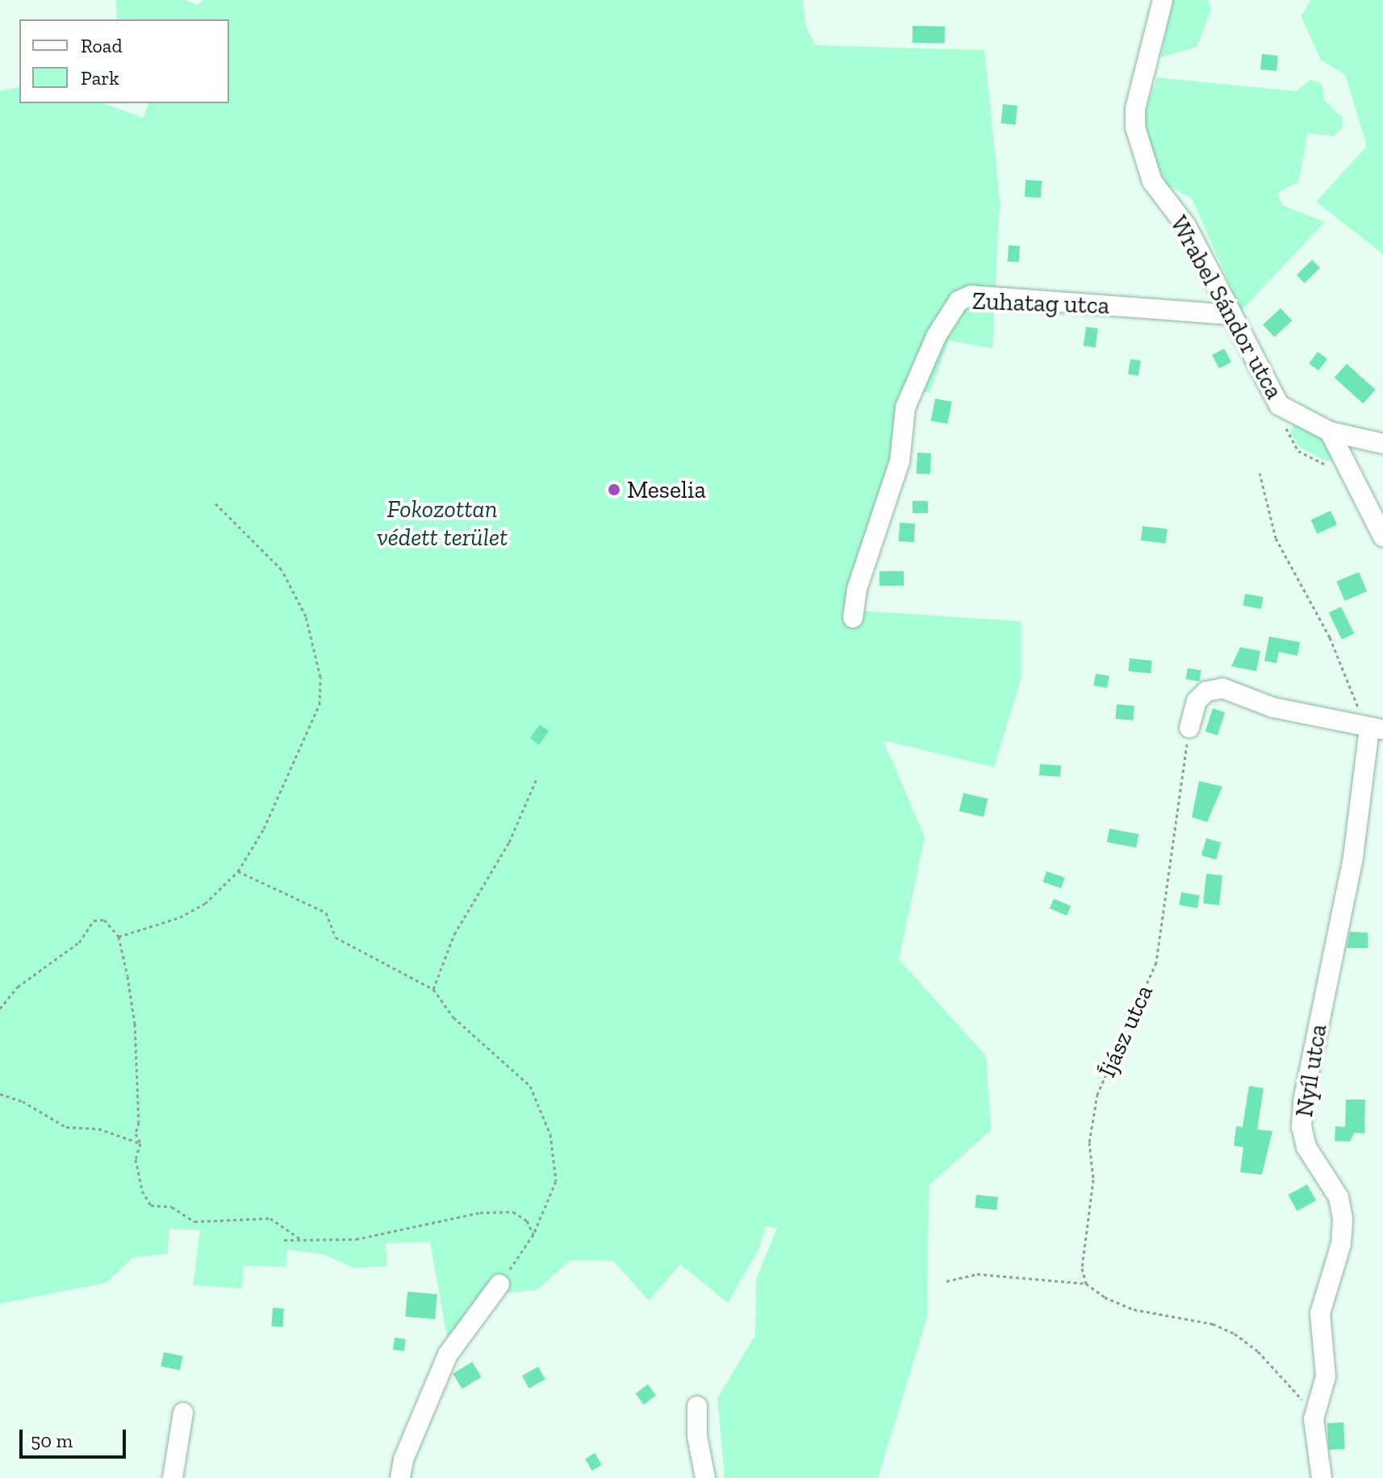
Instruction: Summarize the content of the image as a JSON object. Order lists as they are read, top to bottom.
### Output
{
  "streets": {
    "street": ["Zuhatag utca", "Wrabel Sándor utca", "Nyíl utca"],
    "path": ["Íjász utca"]
  },
  "crossings": [
    ["Zuhatag utca", "Wrabel Sándor utca"]
  ],
  "parks": ["Fokozottan védett terület"],
  "places": ["Meselia"],
  "legend": ["Road", "Park"],
  "scale_bar": "50 m"
}
